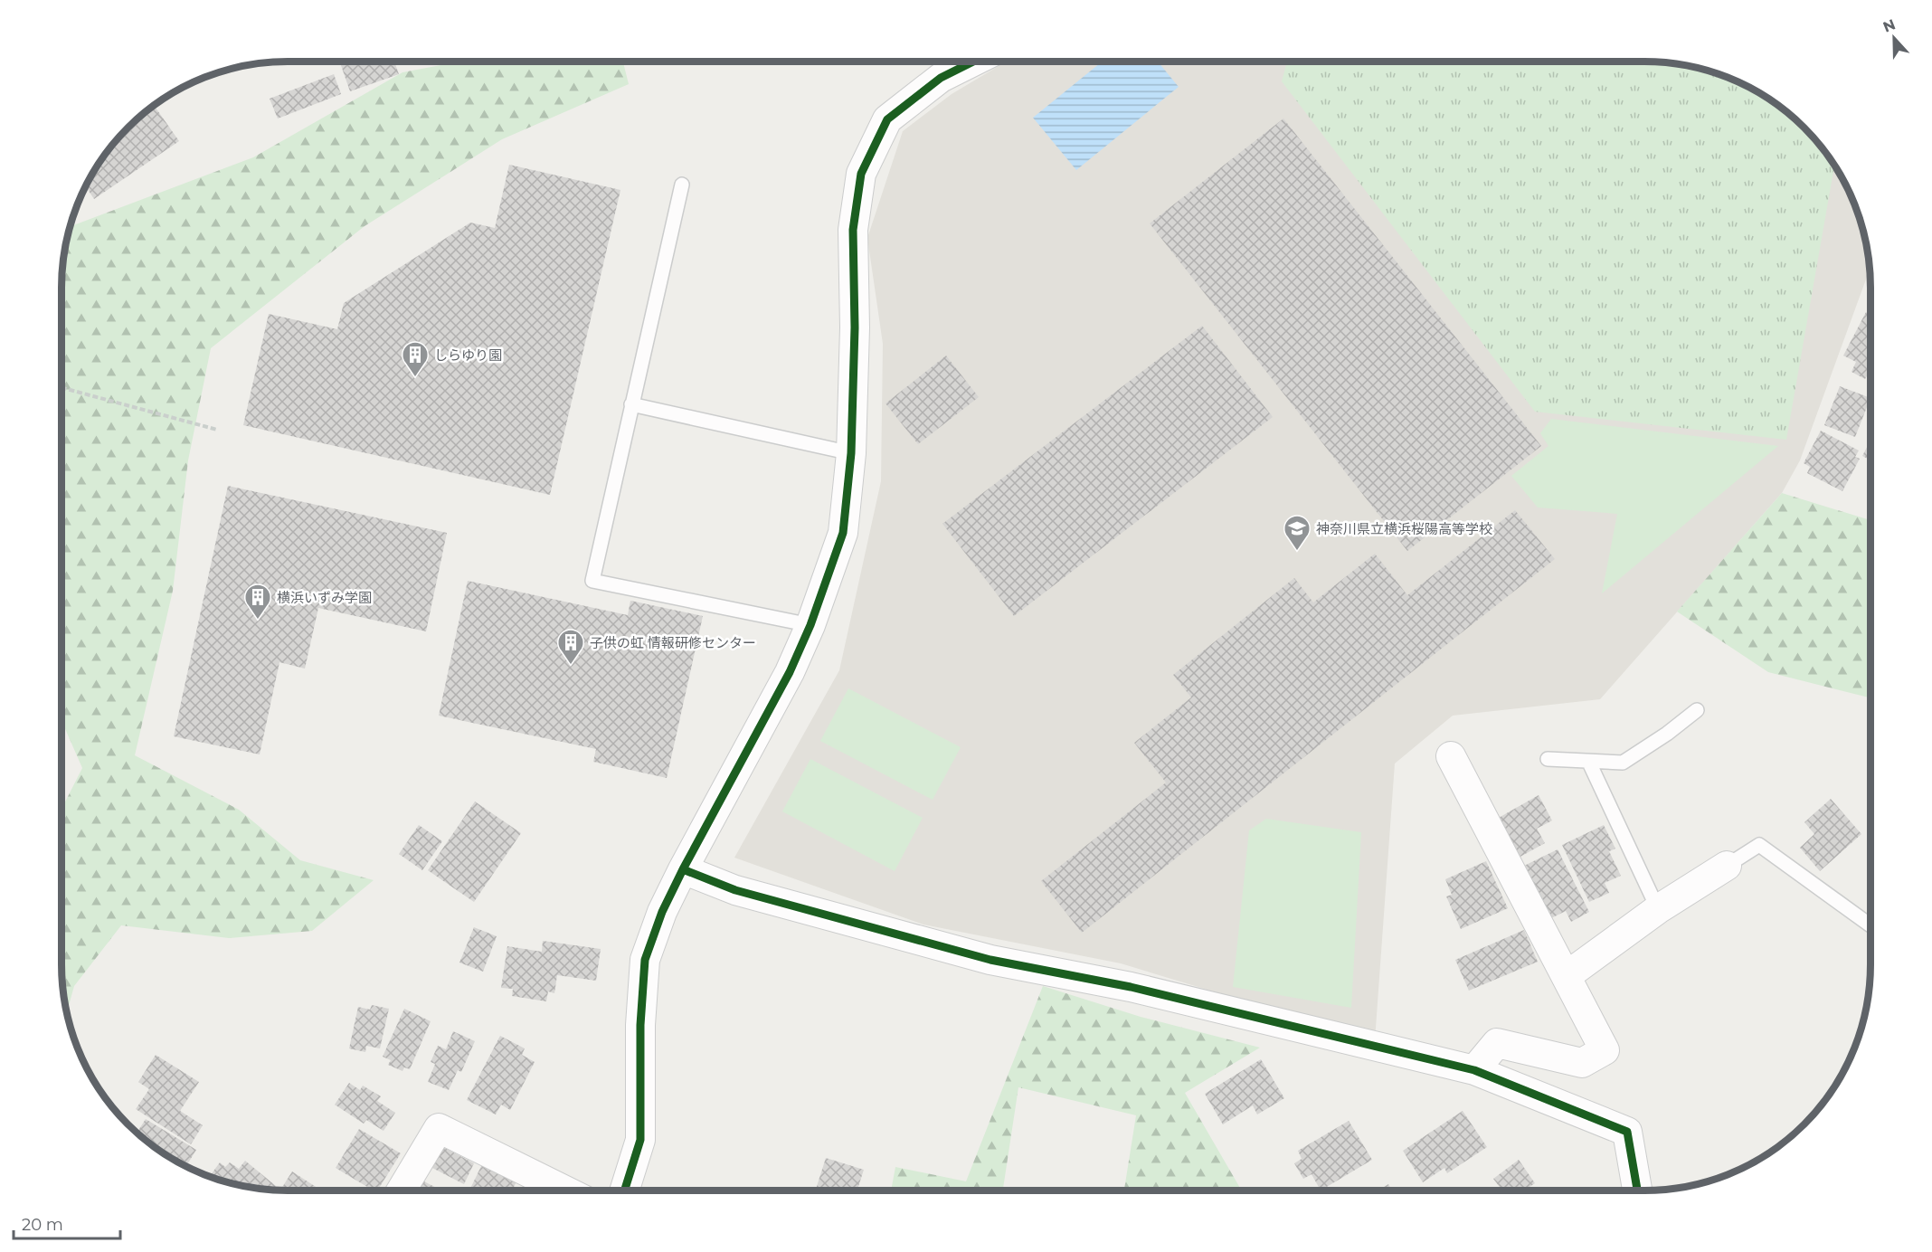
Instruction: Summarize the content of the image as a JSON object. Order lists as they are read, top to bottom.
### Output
{
  "places": {
    "building": ["しらゆり園", "横浜いずみ学園", "子供の虹 情報研修センター"],
    "school or university": ["神奈川県立横浜桜陽高等学校"]
  },
  "scale_bar": "20 m",
  "north": "top"
}
